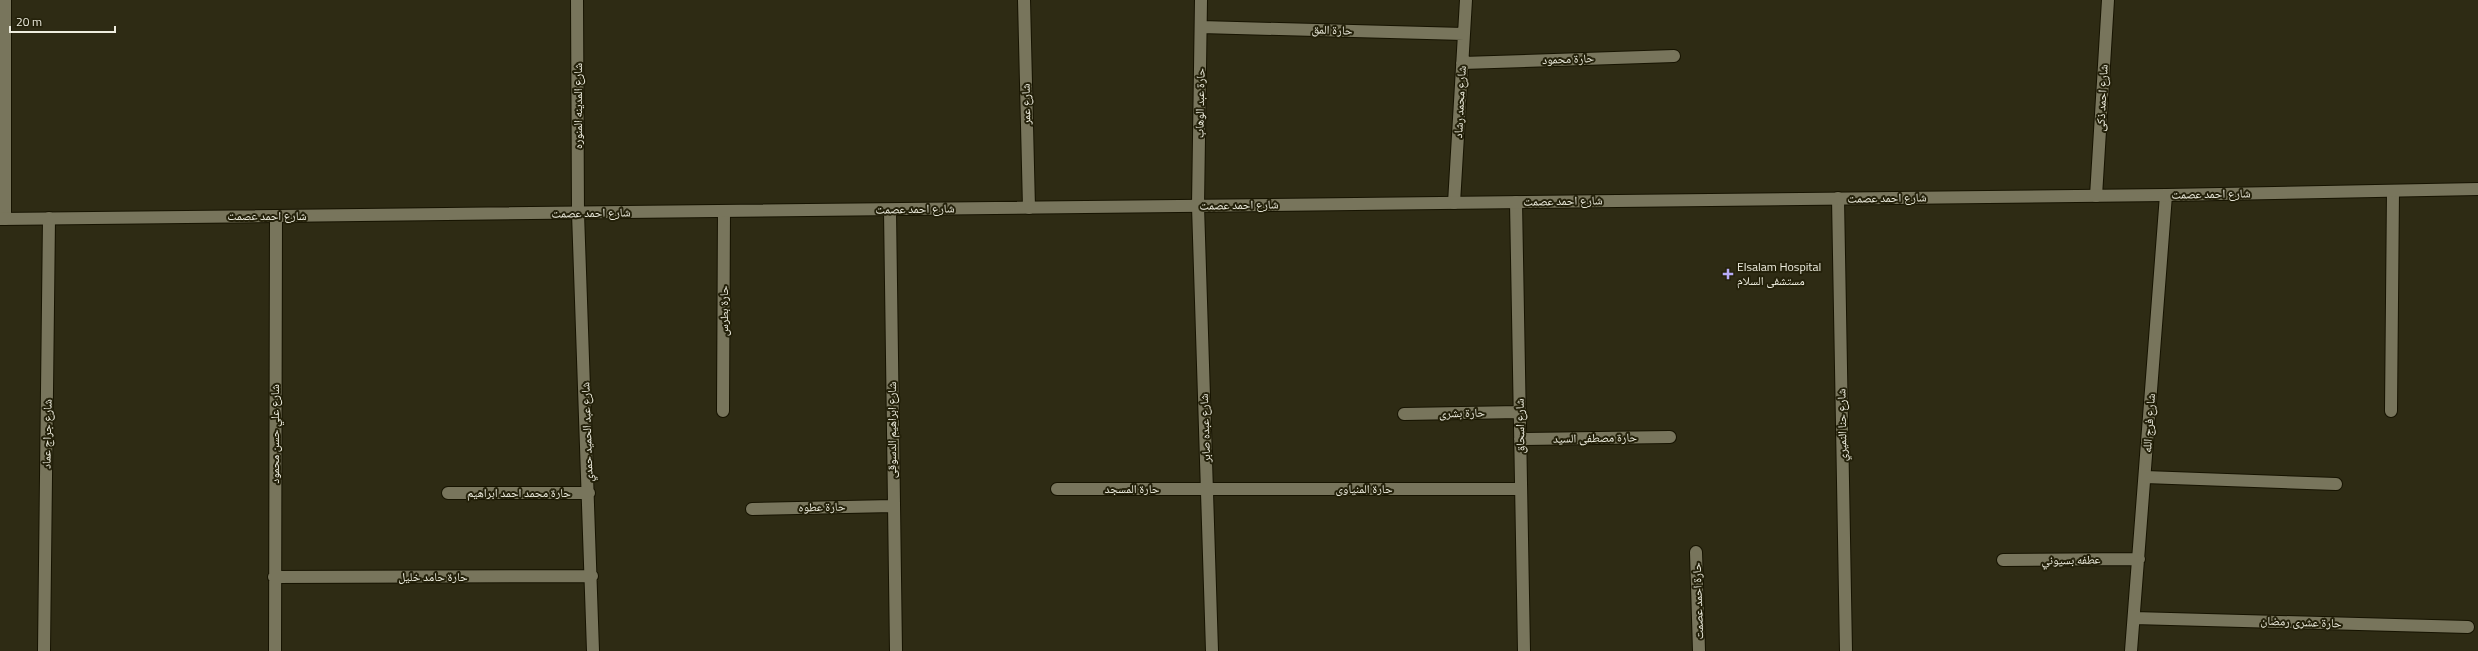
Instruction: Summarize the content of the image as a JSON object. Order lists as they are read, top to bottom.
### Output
{
  "streets": {
    "street": [
      "حارة المق",
      "حارة محمود",
      "شارع احمد ذكى",
      "شارع محمد رشاد",
      "حارة عبد الوهاب",
      "شارع عمر",
      "شارع المدينه المنوره",
      "شارع احمد عصمت",
      "حارة بطرس",
      "حارة بشرى",
      "شارع فرج الله",
      "شارع حنا النميري",
      "شارع اسحاق",
      "شارع عبده صابر",
      "شارع ابراهيم الدسوقى",
      "شارع عبد الحميد حمدي",
      "شارع جراج عماد",
      "شارع علي حسن محمود",
      "حارة مصطفى السيد",
      "حارة المسجد",
      "حارة المنياوى",
      "حارة محمد احمد ابراهيم",
      "حارة عطوه",
      "عطفه بسيوني",
      "حارة حامد خليل",
      "حارة احمد عصمت",
      "حارة عشرى رمضان"
    ]
  },
  "crossings": [
    ["حارة المق", "شارع محمد رشاد"],
    ["حارة المق", "حارة عبد الوهاب"],
    ["حارة محمود", "شارع محمد رشاد"],
    ["شارع احمد ذكى", "شارع احمد عصمت"],
    ["شارع محمد رشاد", "شارع احمد عصمت"],
    ["حارة عبد الوهاب", "شارع احمد عصمت"],
    ["حارة عبد الوهاب", "شارع عبده صابر"],
    ["شارع عمر", "شارع احمد عصمت"],
    ["شارع المدينه المنوره", "شارع احمد عصمت"],
    ["شارع المدينه المنوره", "شارع عبد الحميد حمدي"],
    ["شارع احمد عصمت", "حارة بطرس"],
    ["شارع احمد عصمت", "شارع فرج الله"],
    ["شارع احمد عصمت", "شارع حنا النميري"],
    ["شارع احمد عصمت", "شارع اسحاق"],
    ["شارع احمد عصمت", "شارع عبده صابر"],
    ["شارع احمد عصمت", "شارع ابراهيم الدسوقى"],
    ["شارع احمد عصمت", "شارع عبد الحميد حمدي"],
    ["شارع احمد عصمت", "شارع جراج عماد"],
    ["شارع احمد عصمت", "شارع علي حسن محمود"],
    ["حارة بشرى", "شارع اسحاق"],
    ["شارع فرج الله", "عطفه بسيوني"],
    ["شارع فرج الله", "حارة عشرى رمضان"],
    ["شارع اسحاق", "حارة مصطفى السيد"],
    ["شارع اسحاق", "حارة المنياوى"],
    ["شارع عبده صابر", "حارة المسجد"],
    ["شارع عبده صابر", "حارة المنياوى"],
    ["شارع ابراهيم الدسوقى", "حارة عطوه"],
    ["شارع عبد الحميد حمدي", "حارة محمد احمد ابراهيم"],
    ["شارع عبد الحميد حمدي", "حارة حامد خليل"],
    ["شارع علي حسن محمود", "حارة حامد خليل"],
    ["حارة المسجد", "حارة المنياوى"]
  ],
  "places": {
    "health": ["Elsalam Hospital مستشفى السلام"]
  },
  "scale_bar": "20 m"
}
